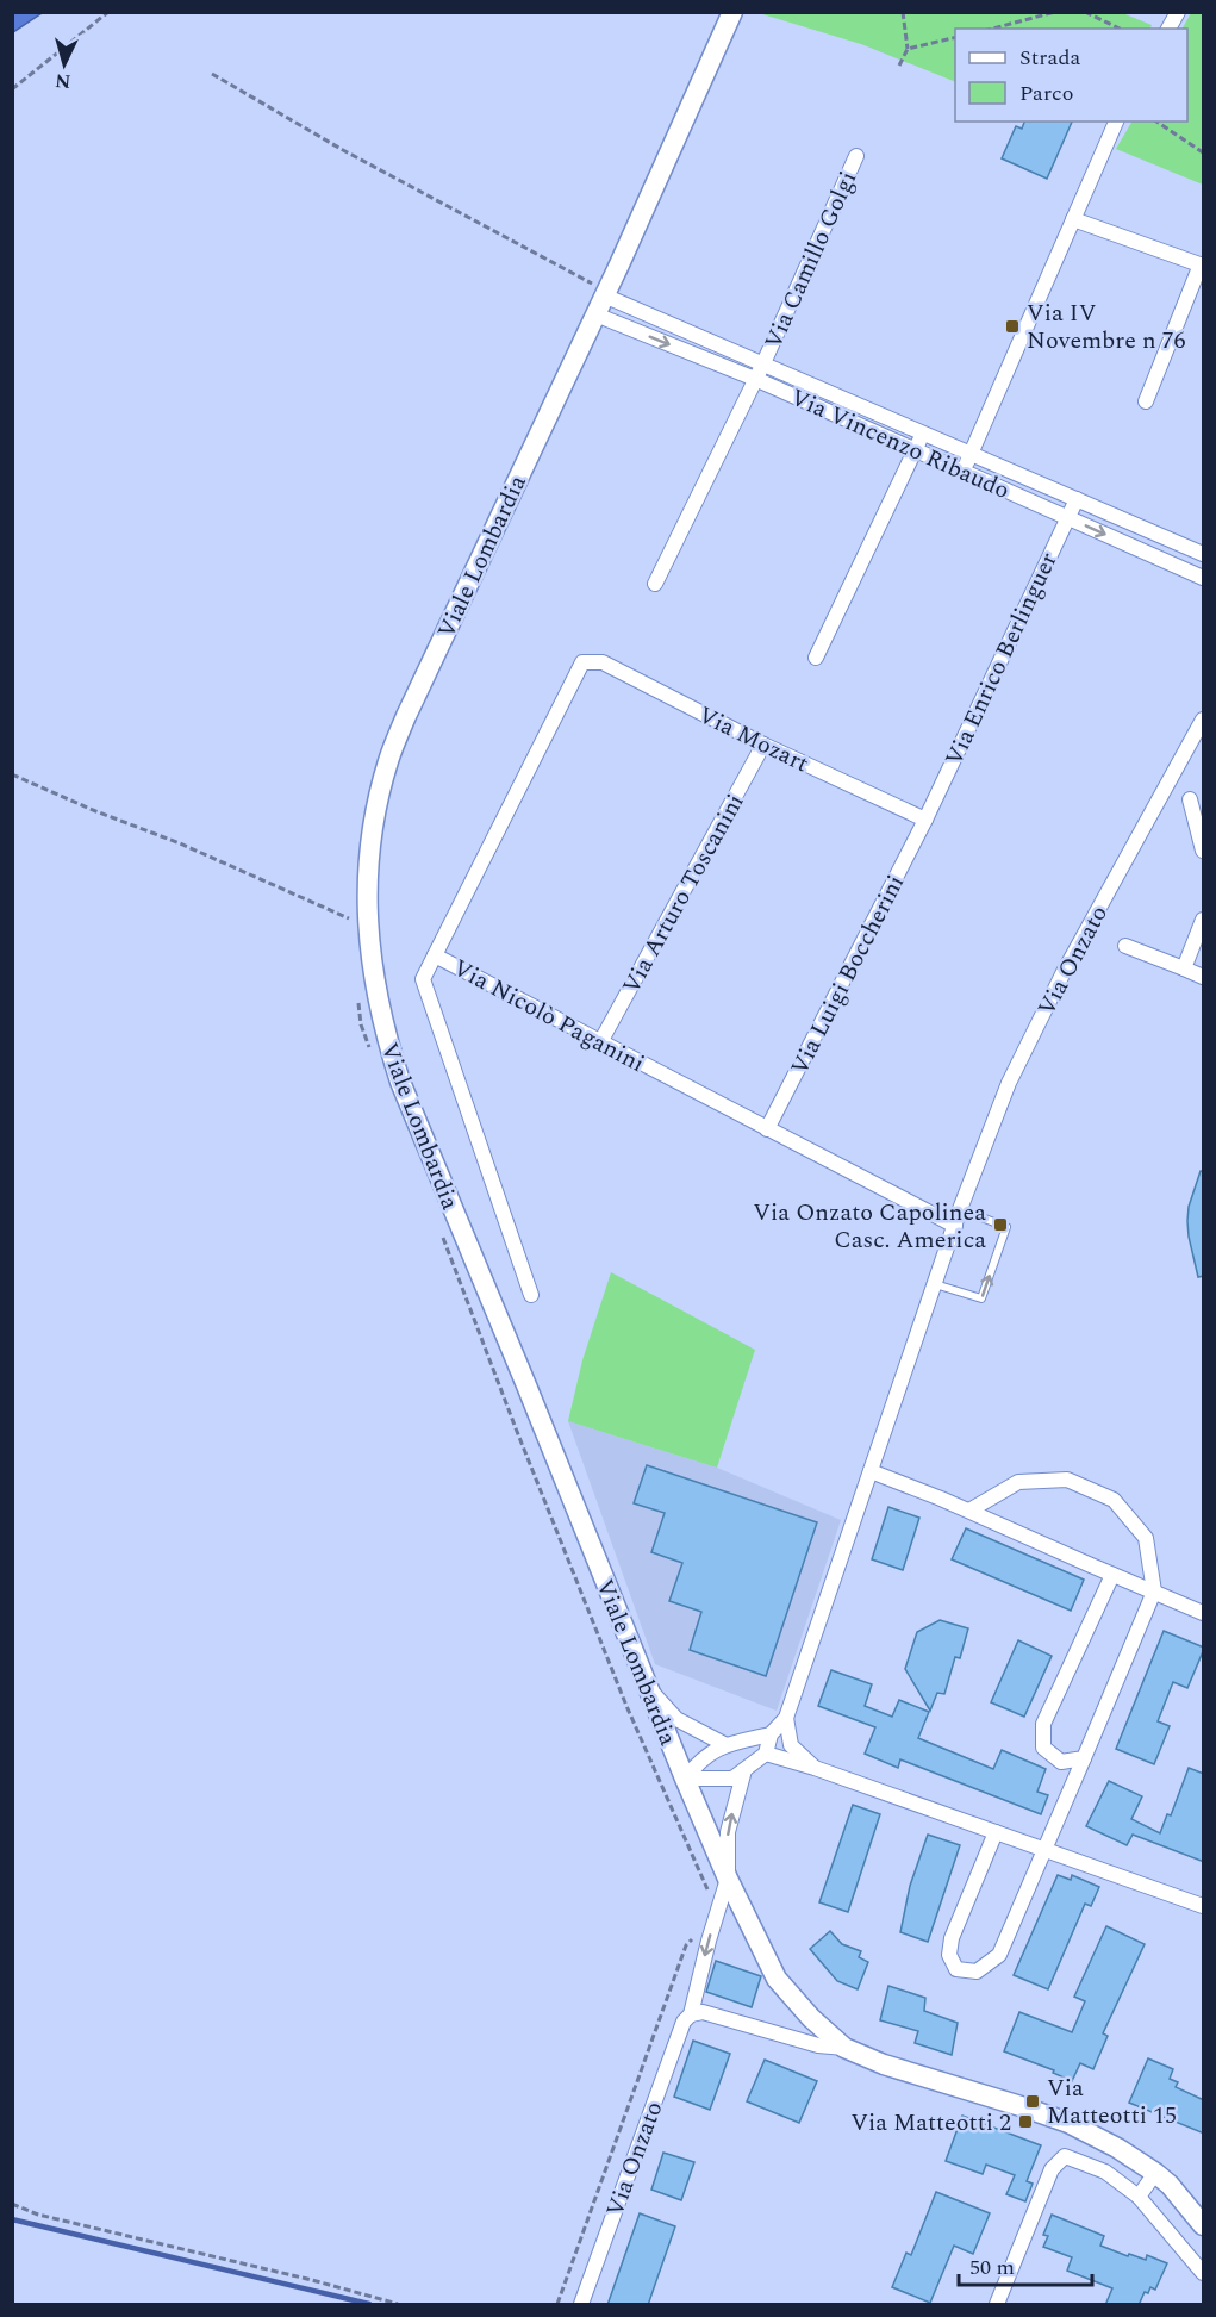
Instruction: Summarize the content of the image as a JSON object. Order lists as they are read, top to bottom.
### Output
{
  "streets": {
    "street": [
      "Via Camillo Golgi",
      "Via Vincenzo Ribaudo",
      "Viale Lombardia",
      "Via Enrico Berlinguer",
      "Via Mozart",
      "Via Arturo Toscanini",
      "Via Onzato",
      "Via Luigi Boccherini",
      "Via Nicolò Paganini"
    ]
  },
  "crossings": [
    ["Via Camillo Golgi", "Via Vincenzo Ribaudo"],
    ["Via Vincenzo Ribaudo", "Viale Lombardia"],
    ["Via Vincenzo Ribaudo", "Via Enrico Berlinguer"],
    ["Viale Lombardia", "Via Onzato"],
    ["Via Enrico Berlinguer", "Via Mozart"],
    ["Via Enrico Berlinguer", "Via Luigi Boccherini"],
    ["Via Mozart", "Via Arturo Toscanini"],
    ["Via Mozart", "Via Luigi Boccherini"],
    ["Via Mozart", "Via Nicolò Paganini"],
    ["Via Arturo Toscanini", "Via Nicolò Paganini"],
    ["Via Onzato", "Via Nicolò Paganini"],
    ["Via Luigi Boccherini", "Via Nicolò Paganini"]
  ],
  "places": {
    "transit": [
      "Via IV Novembre n 76",
      "Via Onzato Capolinea Casc. America",
      "Via Matteotti 15",
      "Via Matteotti 2"
    ]
  },
  "legend": ["Strada", "Parco"],
  "scale_bar": "50 m",
  "north": "bottom"
}
